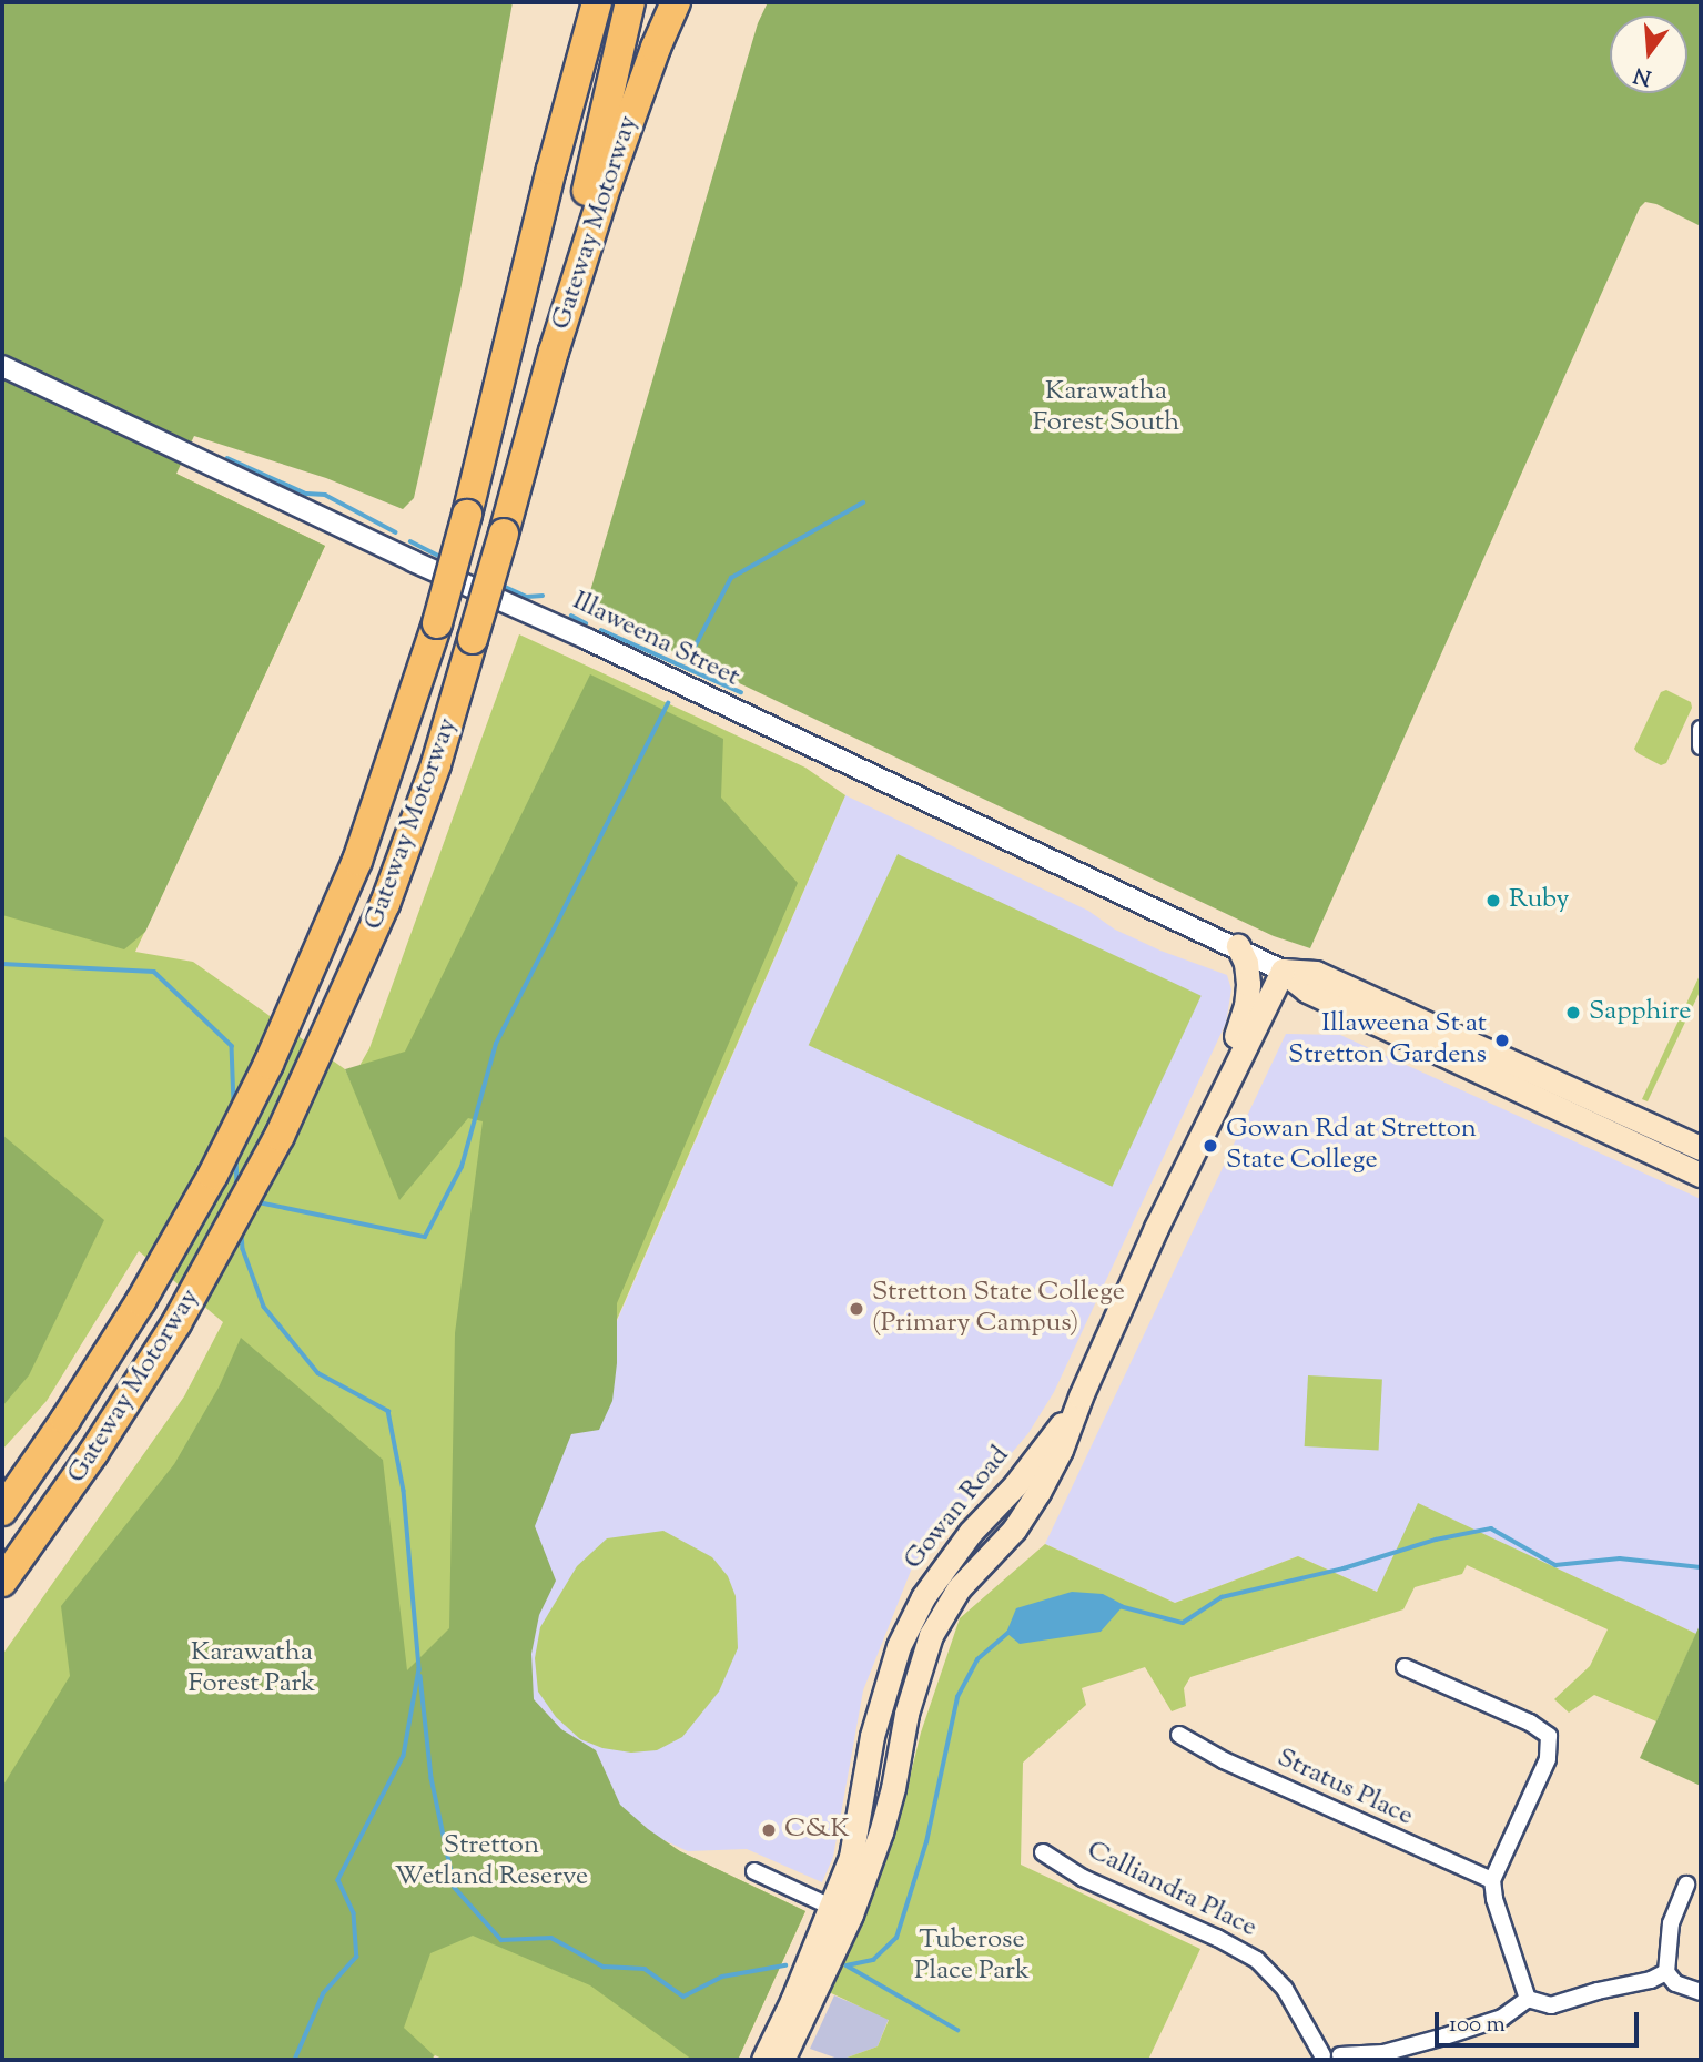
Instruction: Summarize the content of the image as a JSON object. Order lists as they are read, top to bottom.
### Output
{
  "streets": {
    "highway": ["Gateway Motorway"],
    "main road": ["Illaweena Street", "Gowan Road"],
    "street": ["Stratus Place", "Calliandra Place"]
  },
  "crossings": [
    ["Illaweena Street", "Gowan Road"]
  ],
  "parks": [
    "Karawatha Forest South",
    "Karawatha Forest Park",
    "Stretton Wetland Reserve",
    "Tuberose Place Park"
  ],
  "places": [
    "Ruby",
    "Sapphire",
    "Illaweena St at Stretton Gardens",
    "Gowan Rd at Stretton State College",
    "Stretton State College (Primary Campus)",
    "C&K"
  ],
  "scale_bar": "100 m",
  "north": "bottom"
}
